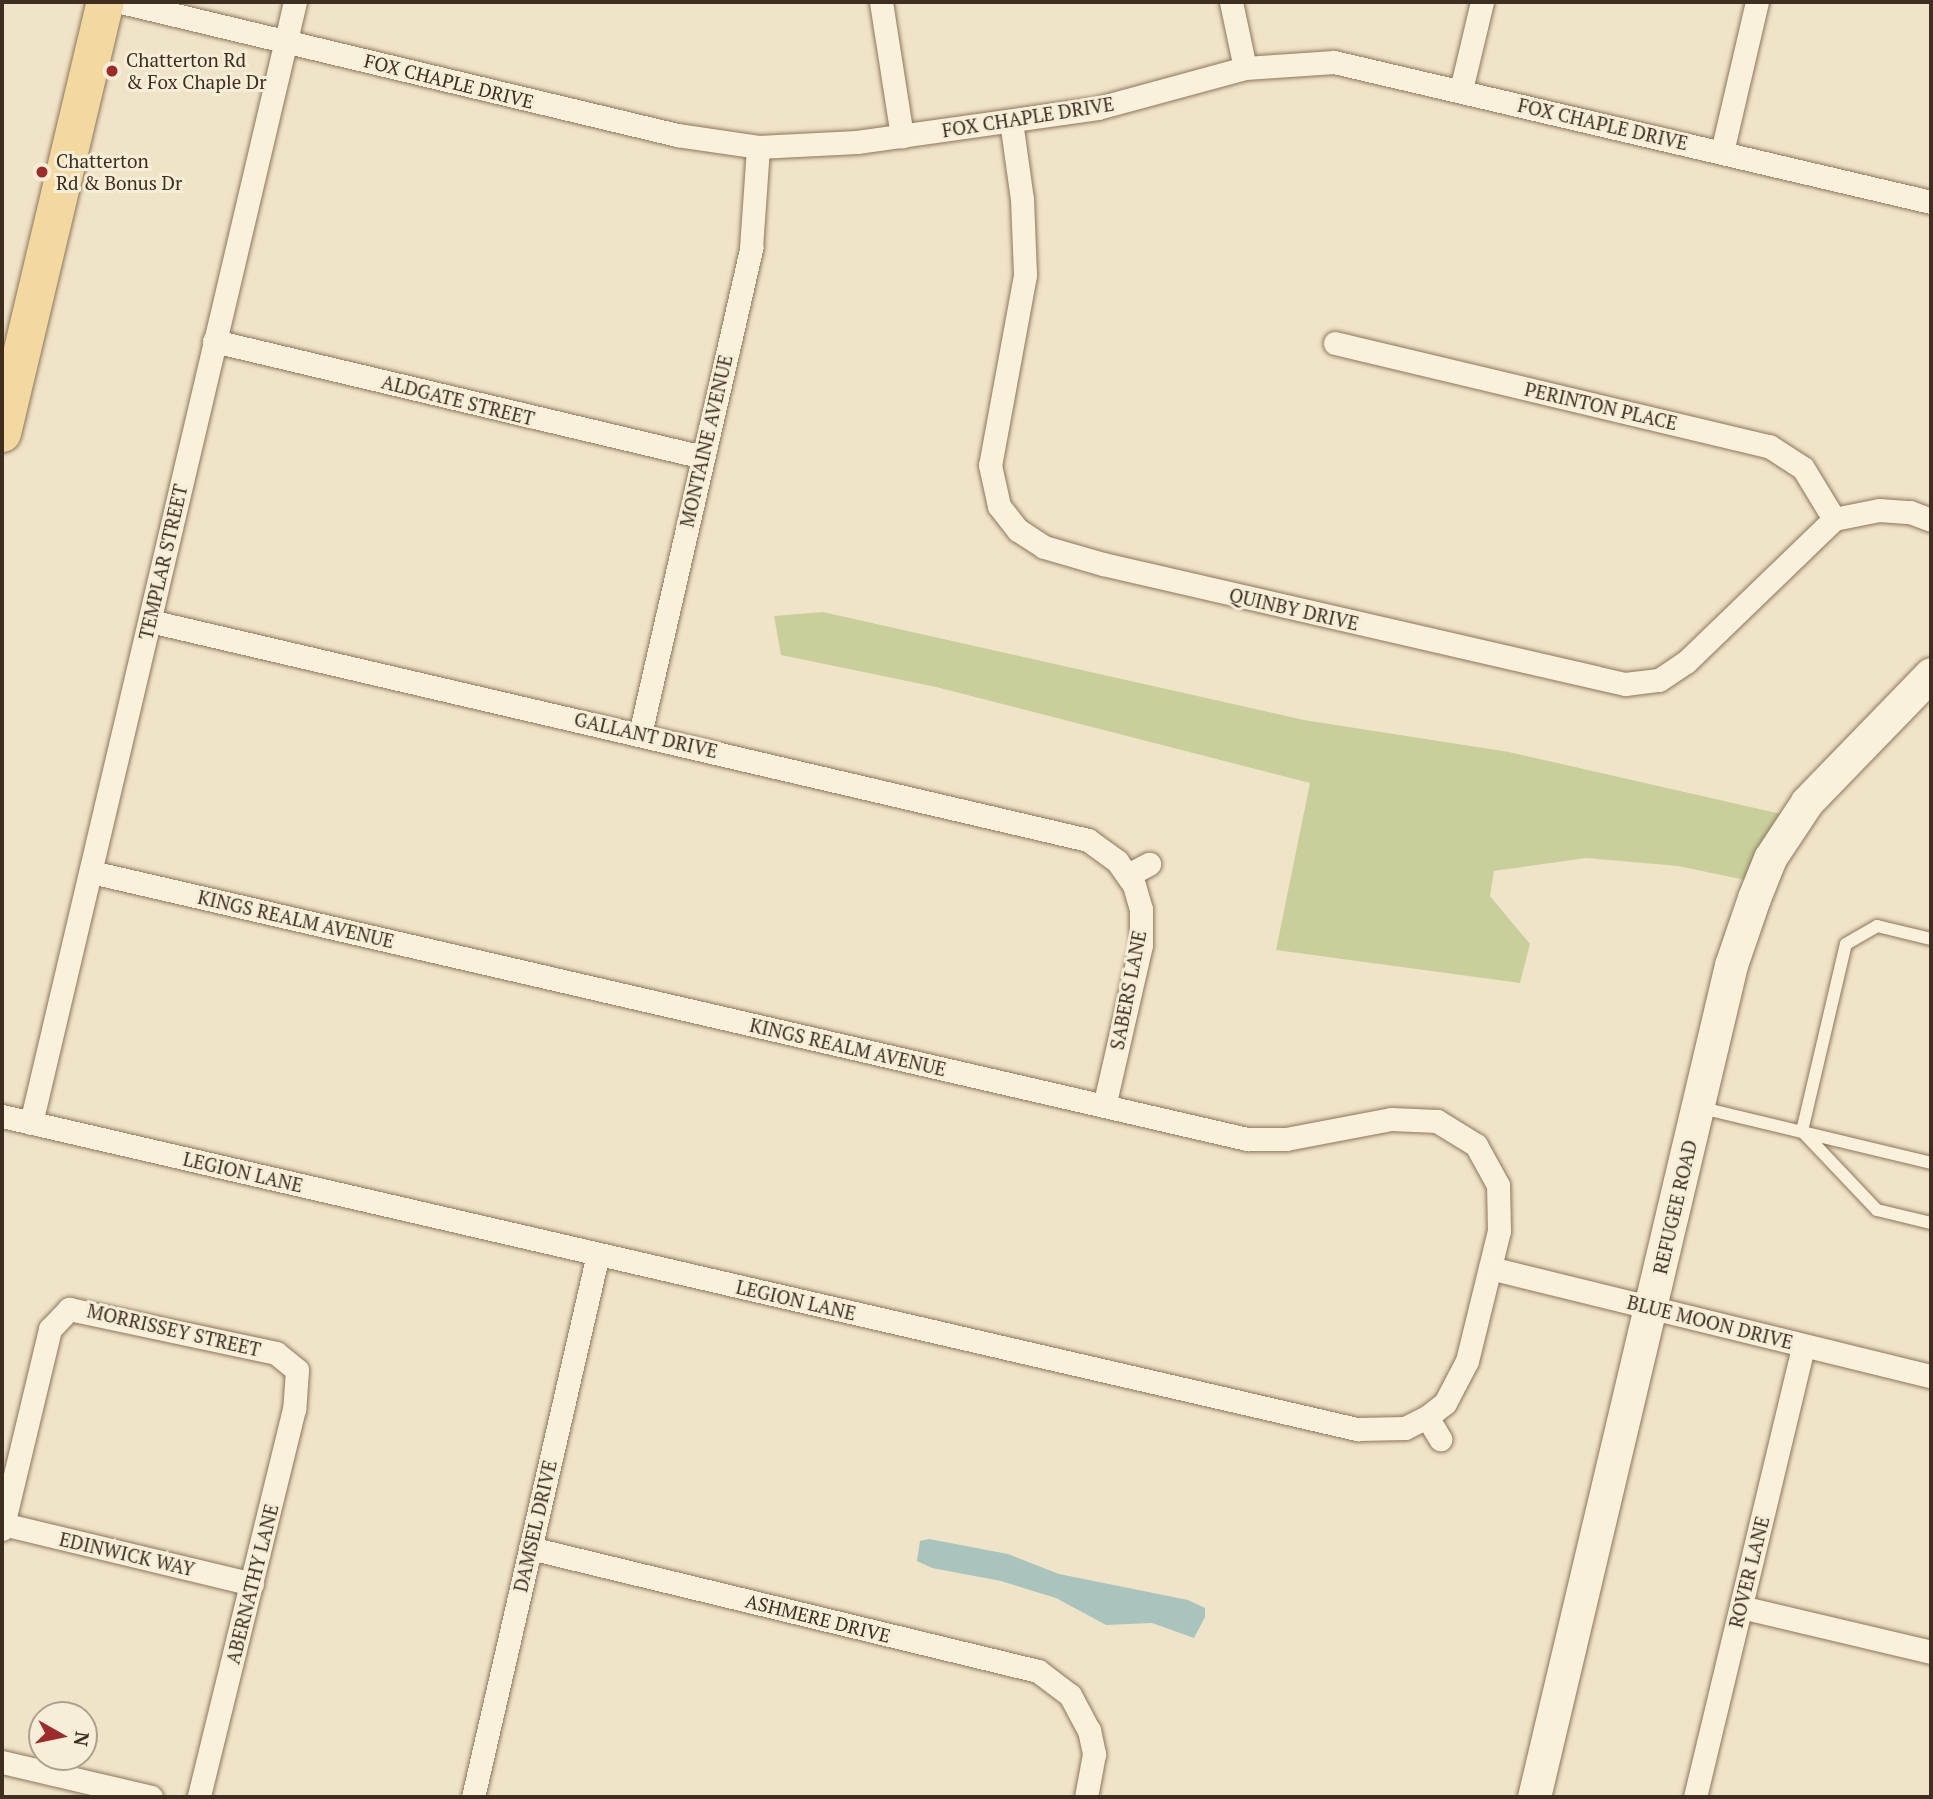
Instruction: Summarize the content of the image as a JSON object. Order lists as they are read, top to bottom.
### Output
{
  "streets": {
    "street": [
      "FOX CHAPLE DRIVE",
      "ALDGATE STREET",
      "PERINTON PLACE",
      "MONTAINE AVENUE",
      "TEMPLAR STREET",
      "QUINBY DRIVE",
      "GALLANT DRIVE",
      "KINGS REALM AVENUE",
      "SABERS LANE",
      "LEGION LANE",
      "REFUGEE ROAD",
      "BLUE MOON DRIVE",
      "MORRISSEY STREET",
      "DAMSEL DRIVE",
      "EDINWICK WAY",
      "ROVER LANE",
      "ABERNATHY LANE",
      "ASHMERE DRIVE"
    ]
  },
  "crossings": [
    ["FOX CHAPLE DRIVE", "MONTAINE AVENUE"],
    ["FOX CHAPLE DRIVE", "TEMPLAR STREET"],
    ["FOX CHAPLE DRIVE", "QUINBY DRIVE"],
    ["ALDGATE STREET", "MONTAINE AVENUE"],
    ["ALDGATE STREET", "TEMPLAR STREET"],
    ["PERINTON PLACE", "QUINBY DRIVE"],
    ["MONTAINE AVENUE", "GALLANT DRIVE"],
    ["TEMPLAR STREET", "GALLANT DRIVE"],
    ["TEMPLAR STREET", "KINGS REALM AVENUE"],
    ["TEMPLAR STREET", "LEGION LANE"],
    ["GALLANT DRIVE", "SABERS LANE"],
    ["KINGS REALM AVENUE", "SABERS LANE"],
    ["KINGS REALM AVENUE", "LEGION LANE"],
    ["KINGS REALM AVENUE", "BLUE MOON DRIVE"],
    ["LEGION LANE", "BLUE MOON DRIVE"],
    ["LEGION LANE", "DAMSEL DRIVE"],
    ["REFUGEE ROAD", "BLUE MOON DRIVE"],
    ["BLUE MOON DRIVE", "ROVER LANE"],
    ["MORRISSEY STREET", "EDINWICK WAY"],
    ["MORRISSEY STREET", "ABERNATHY LANE"],
    ["DAMSEL DRIVE", "ASHMERE DRIVE"],
    ["EDINWICK WAY", "ABERNATHY LANE"]
  ],
  "places": ["Chatterton Rd & Fox Chaple Dr", "Chatterton Rd & Bonus Dr"],
  "north": "right"
}
